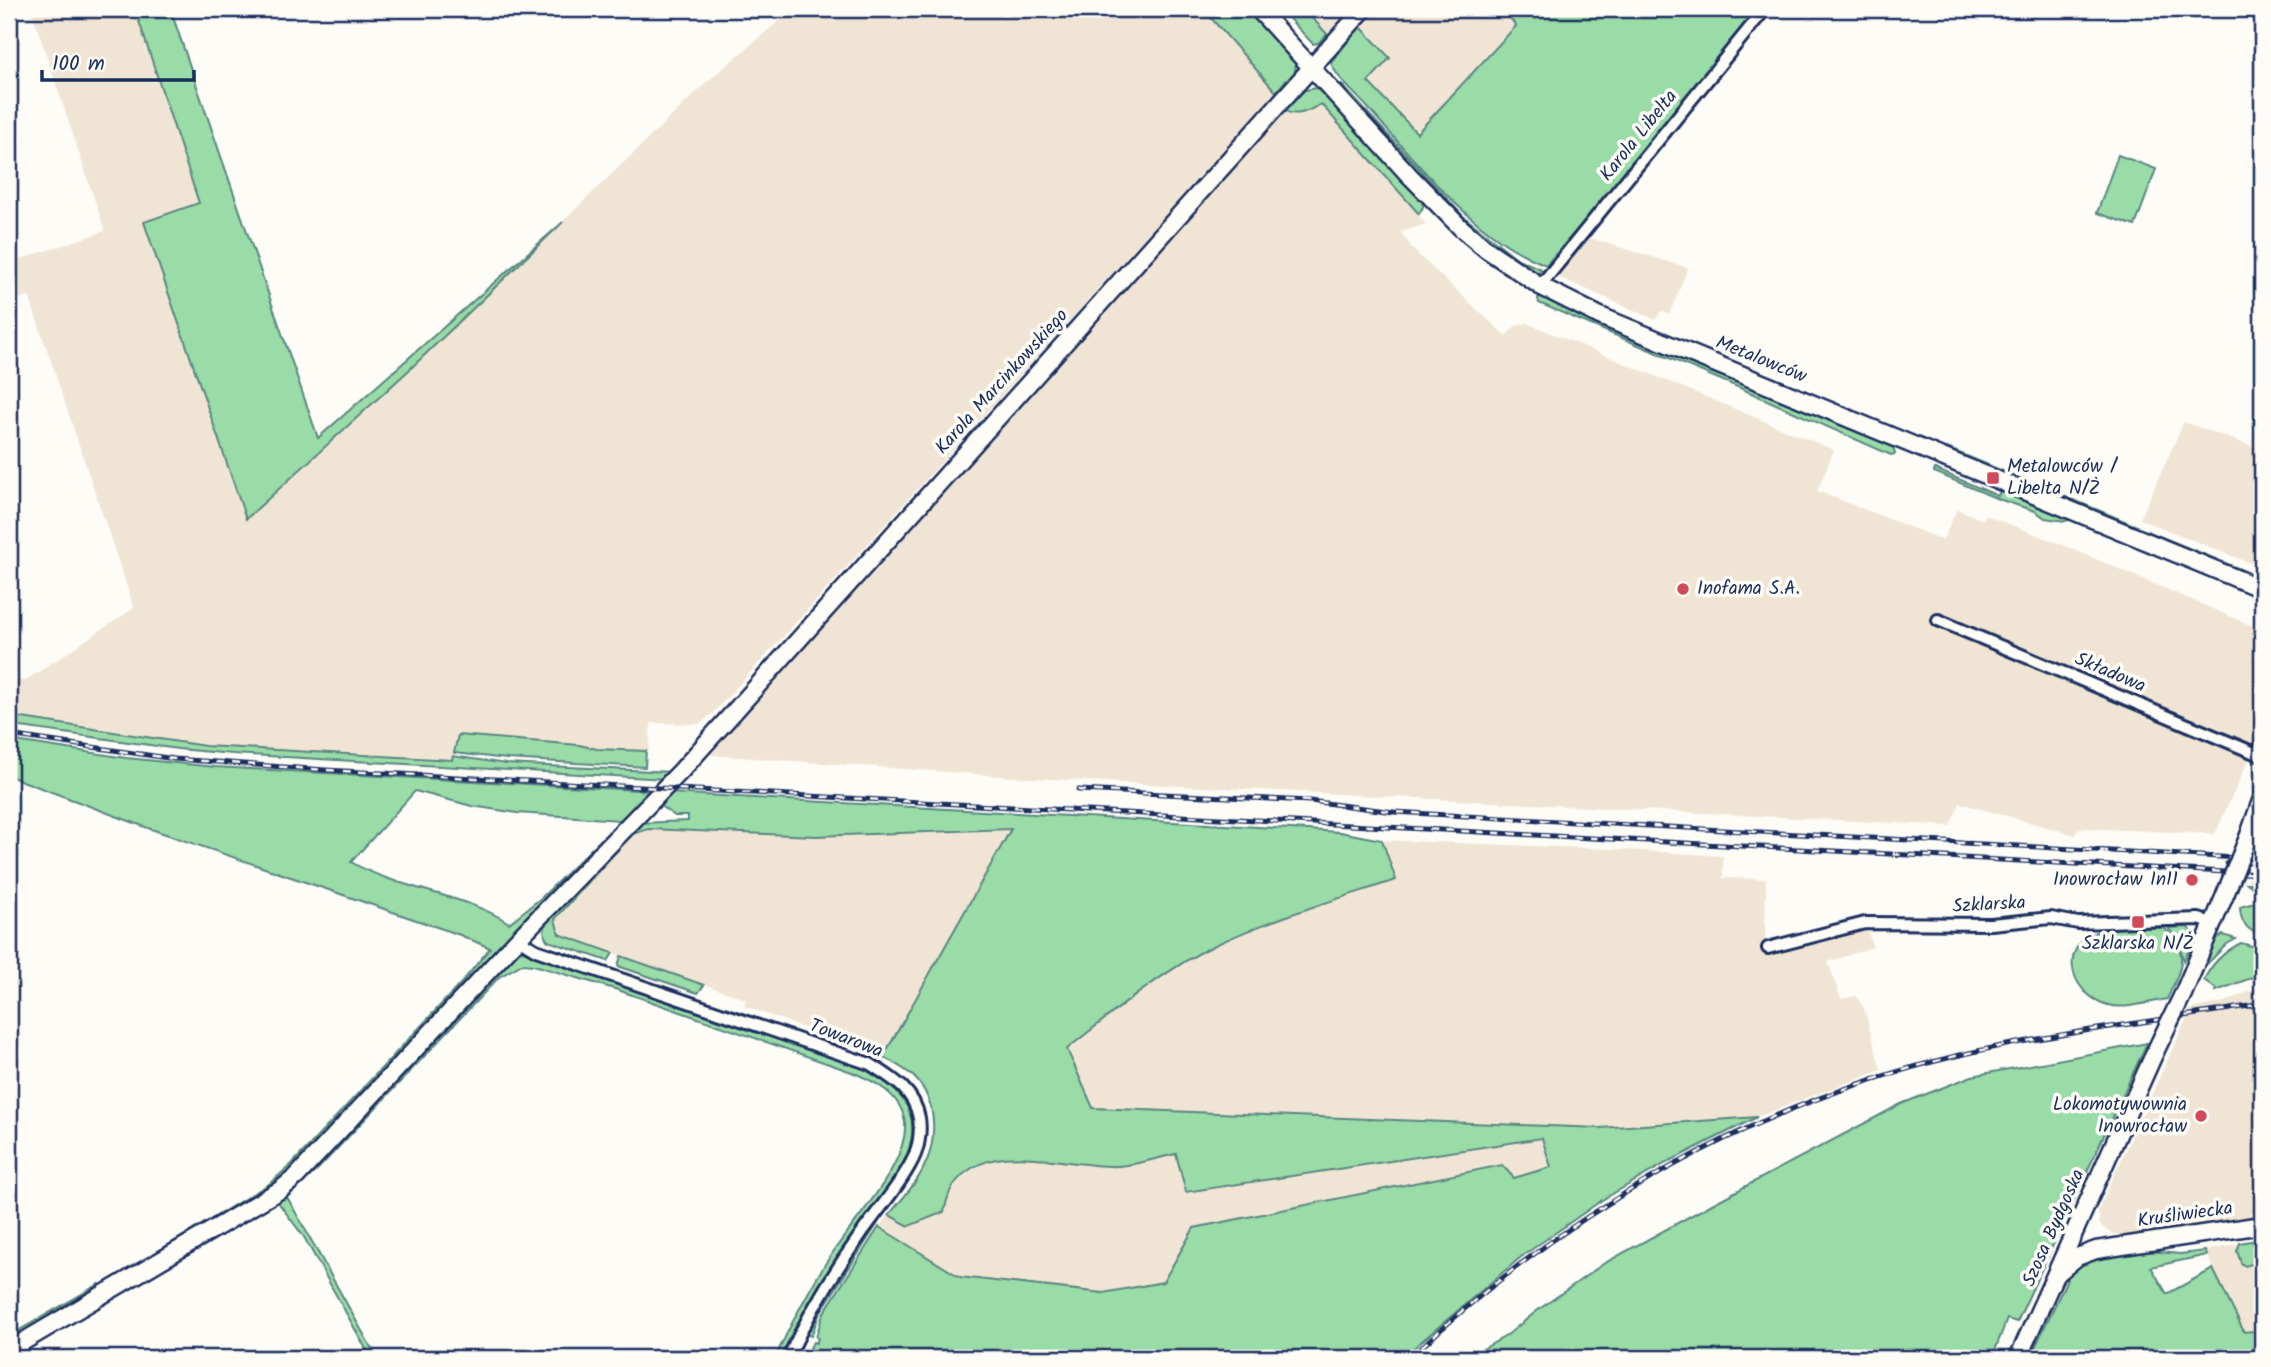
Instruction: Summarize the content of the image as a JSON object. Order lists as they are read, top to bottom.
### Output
{
  "streets": {
    "street": [
      "Karola Libelta",
      "Metalowców",
      "Karola Marcinkowskiego",
      "Składowa",
      "Szklarska",
      "Towarowa",
      "Kruśliwiecka",
      "Szosa Bydgoska"
    ]
  },
  "crossings": [
    ["Karola Libelta", "Metalowców"],
    ["Metalowców", "Karola Marcinkowskiego"],
    ["Karola Marcinkowskiego", "Towarowa"],
    ["Szklarska", "Szosa Bydgoska"],
    ["Kruśliwiecka", "Szosa Bydgoska"]
  ],
  "places": {
    "transit": ["Metalowców / Libelta N/Ż", "Szklarska N/Ż"],
    "other": ["Inofama S.A.", "Inowrocław In11", "Lokomotywownia Inowrocław"]
  },
  "scale_bar": "100 m"
}
